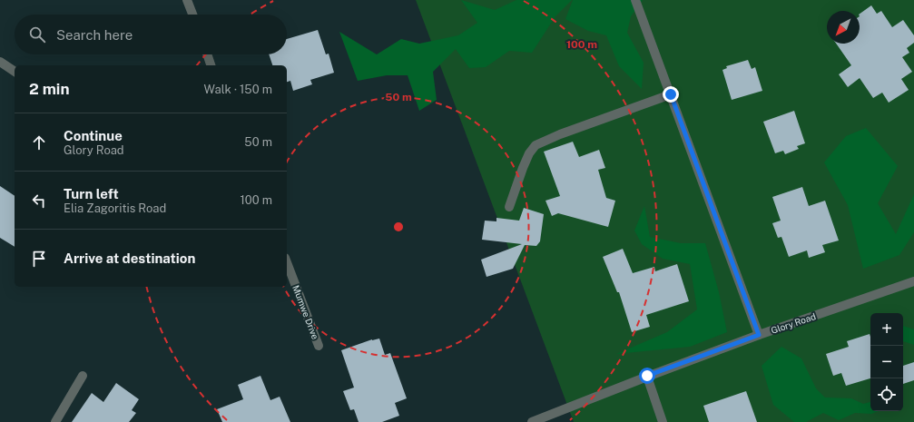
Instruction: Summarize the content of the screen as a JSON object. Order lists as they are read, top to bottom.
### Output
{
  "streets": {
    "street": ["Mumwe Drive", "Glory Road"]
  },
  "north": "bottom left",
  "page": {
    "search": "Search here",
    "heading": ["2 min", "Walk · 150 m"],
    "list": [
      ["Continue", "Glory Road", "50 m"],
      ["Turn left", "Elia Zagoritis Road", "100 m"],
      "Arrive at destination"
    ],
    "map_buttons": ["+", "−"]
  },
  "rings": ["100 m", "50 m"]
}
